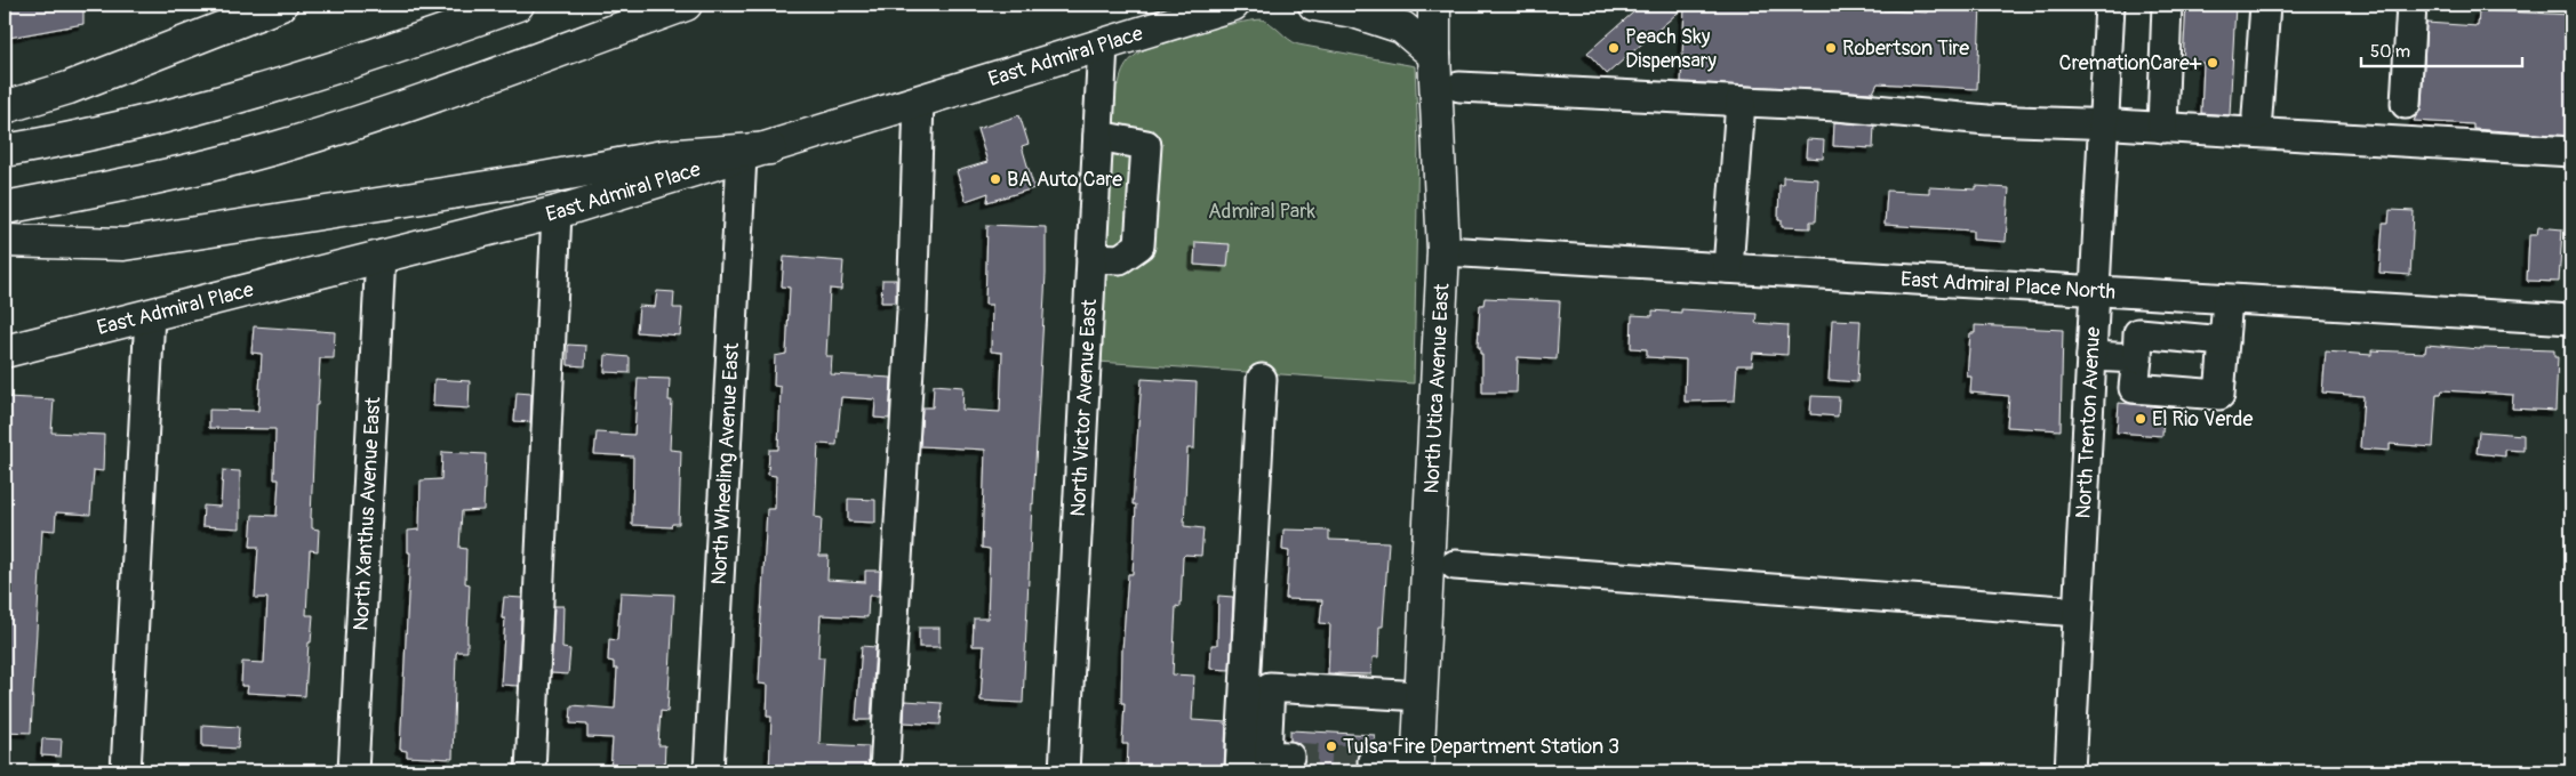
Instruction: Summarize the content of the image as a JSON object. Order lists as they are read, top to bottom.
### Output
{
  "streets": {
    "main road": ["East Admiral Place", "North Utica Avenue East"],
    "street": [
      "East Admiral Place North",
      "North Victor Avenue East",
      "North Trenton Avenue",
      "North Wheeling Avenue East",
      "North Xanthus Avenue East"
    ]
  },
  "crossings": [
    ["East Admiral Place", "North Victor Avenue East"],
    ["East Admiral Place", "North Wheeling Avenue East"],
    ["East Admiral Place", "North Xanthus Avenue East"],
    ["East Admiral Place North", "North Utica Avenue East"],
    ["East Admiral Place North", "North Trenton Avenue"]
  ],
  "parks": ["Admiral Park"],
  "places": [
    "Peach Sky Dispensary",
    "Robertson Tire",
    "CremationCare+",
    "BA Auto Care",
    "El Rio Verde",
    "Tulsa Fire Department Station 3"
  ],
  "scale_bar": "50 m"
}
